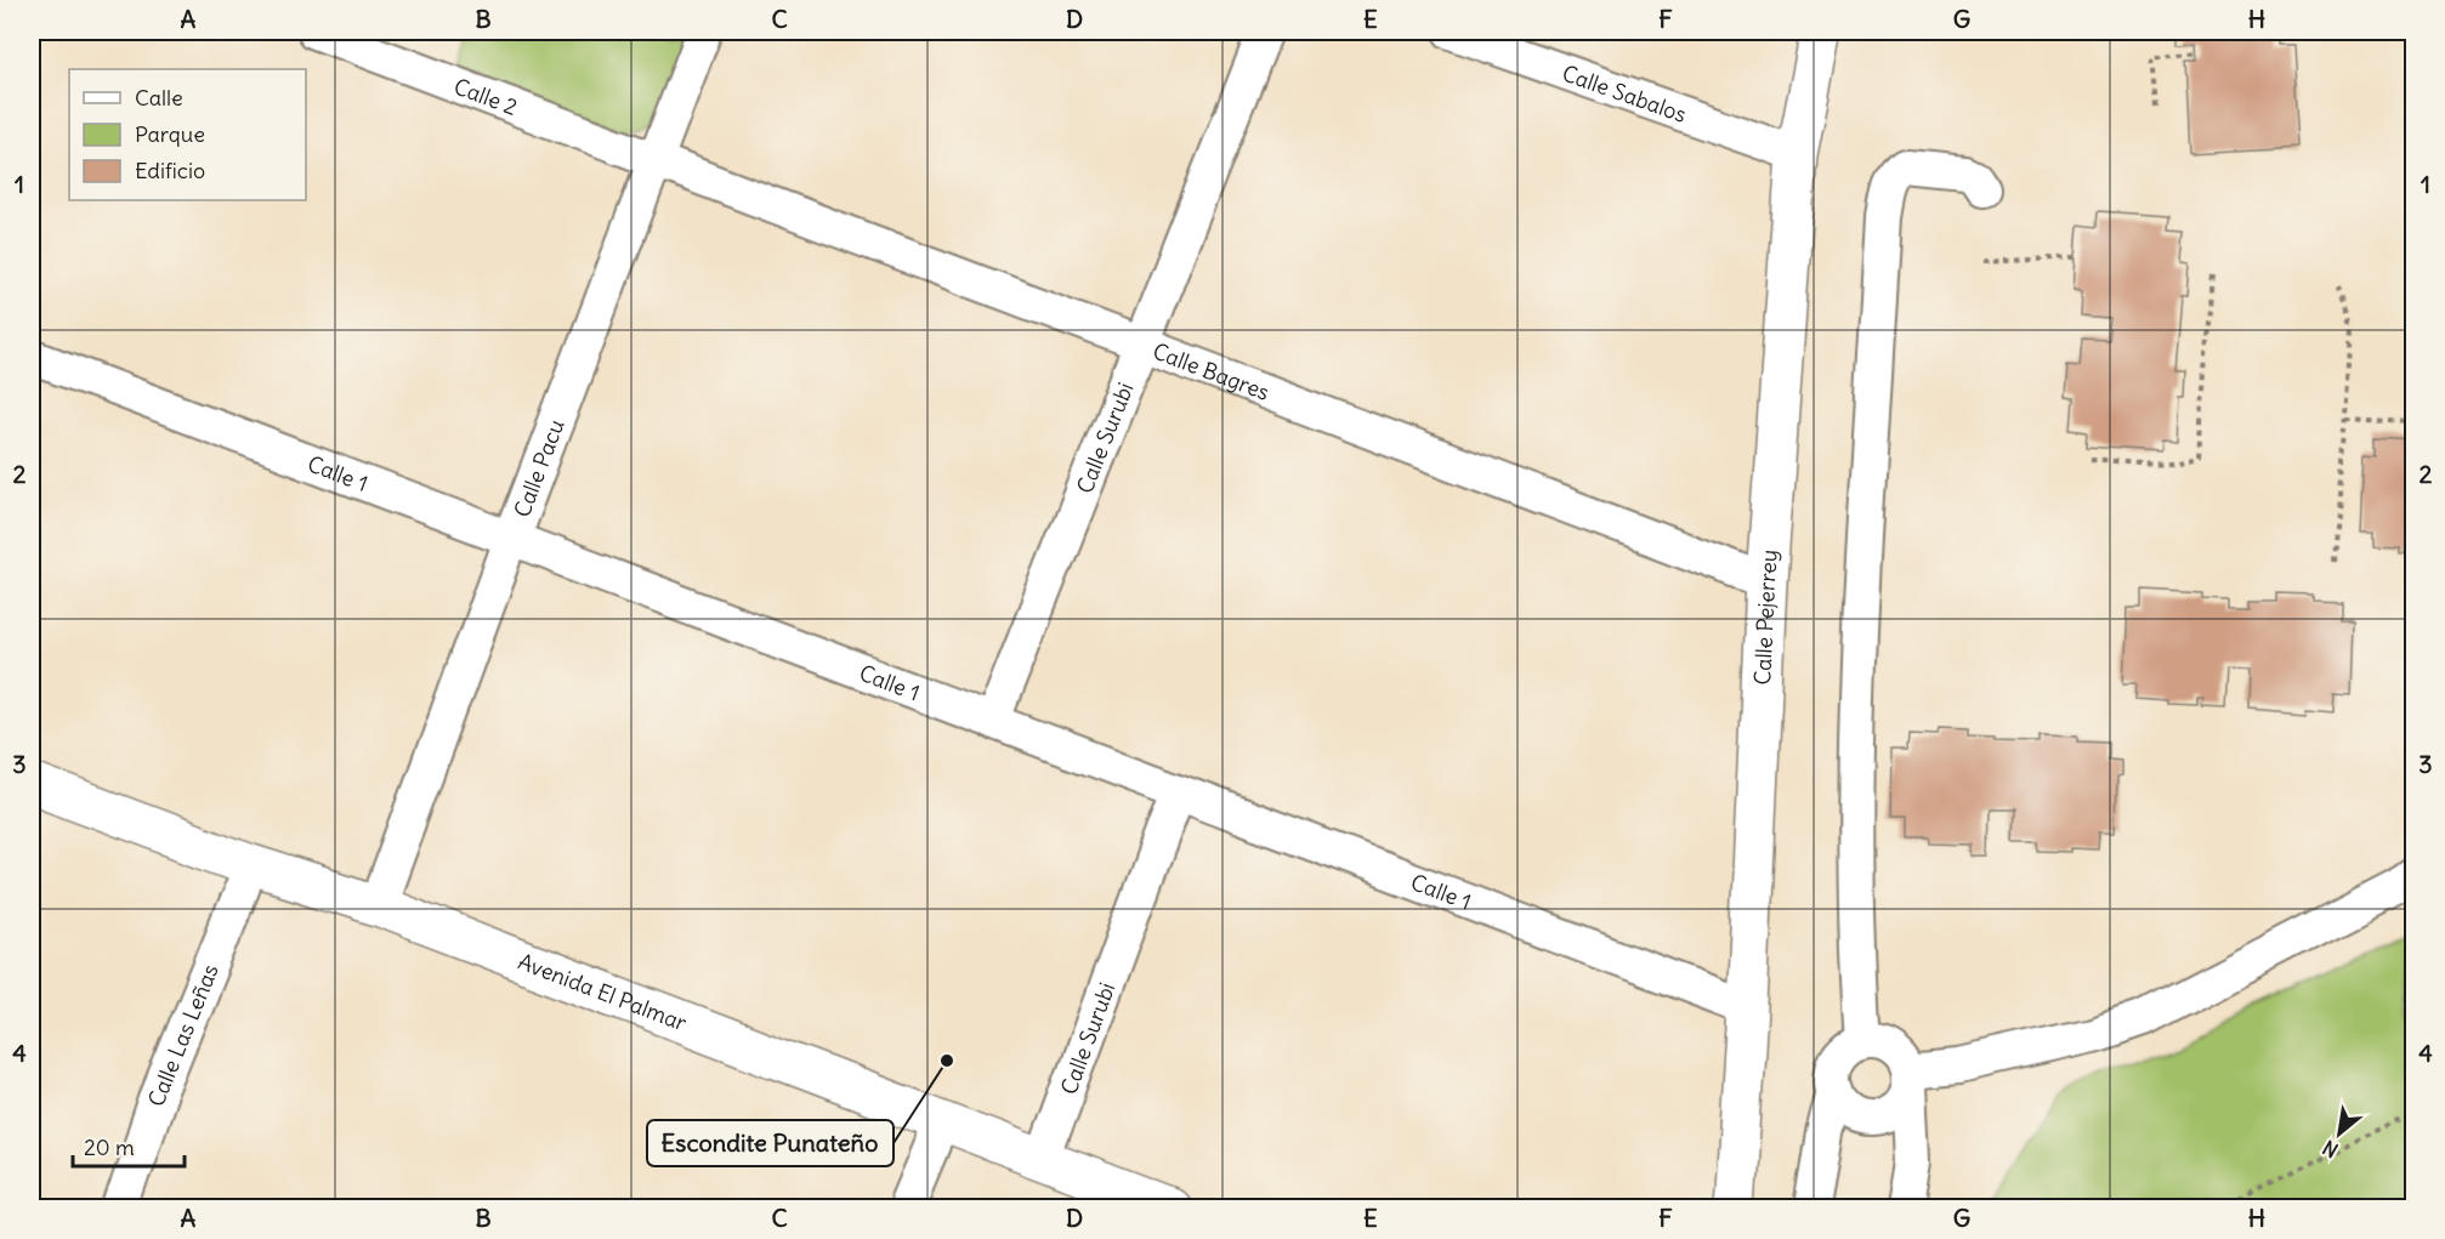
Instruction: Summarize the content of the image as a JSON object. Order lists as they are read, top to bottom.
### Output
{
  "streets": {
    "street": [
      "Calle Sabalos",
      "Calle 2",
      "Calle Bagres",
      "Calle Surubi",
      "Calle Pacu",
      "Calle 1",
      "Calle Pejerrey",
      "Avenida El Palmar",
      "Calle Las Leñas"
    ]
  },
  "crossings": [
    ["Calle Sabalos", "Calle Pejerrey"],
    ["Calle 2", "Calle Bagres"],
    ["Calle 2", "Calle Pacu"],
    ["Calle Bagres", "Calle Surubi"],
    ["Calle Bagres", "Calle Pacu"],
    ["Calle Bagres", "Calle Pejerrey"],
    ["Calle Surubi", "Calle 1"],
    ["Calle Surubi", "Avenida El Palmar"],
    ["Calle Pacu", "Calle 1"],
    ["Calle Pacu", "Avenida El Palmar"],
    ["Calle 1", "Calle Pejerrey"],
    ["Avenida El Palmar", "Calle Las Leñas"]
  ],
  "places": ["Escondite Punateño"],
  "legend": ["Calle", "Parque", "Edificio"],
  "scale_bar": "20 m",
  "north": "bottom left",
  "grid": {
    "columns": [
      "A",
      "B",
      "C",
      "D",
      "E",
      "F",
      "G",
      "H"
    ],
    "rows": [
      "1",
      "2",
      "3",
      "4"
    ]
  }
}
